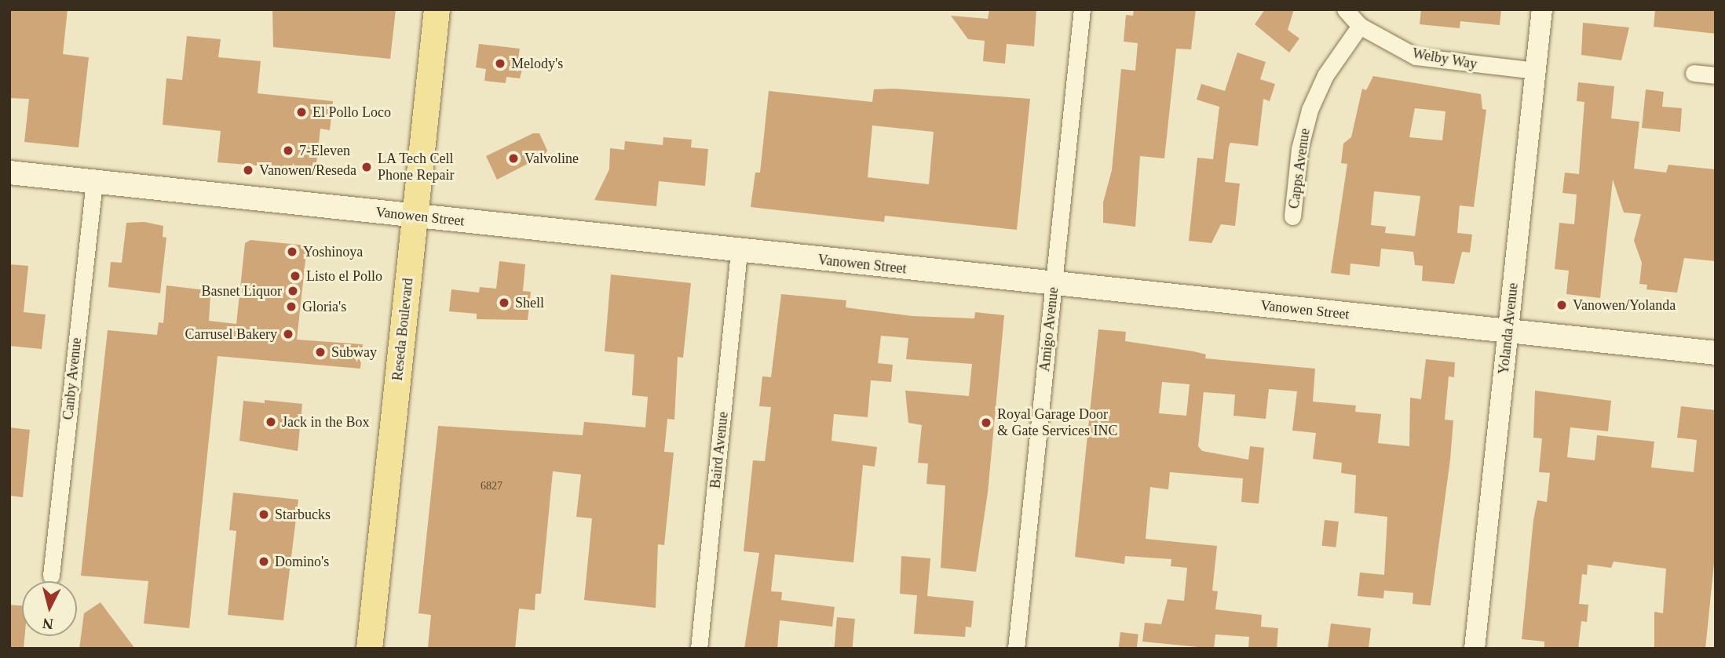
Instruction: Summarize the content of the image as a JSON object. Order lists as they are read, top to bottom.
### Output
{
  "streets": {
    "main road": ["Vanowen Street", "Reseda Boulevard"],
    "street": [
      "Welby Way",
      "Capps Avenue",
      "Yolanda Avenue",
      "Amigo Avenue",
      "Canby Avenue",
      "Baird Avenue"
    ]
  },
  "crossings": [
    ["Welby Way", "Capps Avenue"],
    ["Welby Way", "Yolanda Avenue"],
    ["Vanowen Street", "Yolanda Avenue"],
    ["Vanowen Street", "Reseda Boulevard"],
    ["Vanowen Street", "Amigo Avenue"],
    ["Vanowen Street", "Canby Avenue"],
    ["Vanowen Street", "Baird Avenue"]
  ],
  "places": [
    "Melody's",
    "El Pollo Loco",
    "7-Eleven",
    "Valvoline",
    "LA Tech Cell Phone Repair",
    "Vanowen/Reseda",
    "Yoshinoya",
    "Listo el Pollo",
    "Basnet Liquor",
    "Shell",
    "Vanowen/Yolanda",
    "Gloria's",
    "Carrusel Bakery",
    "Subway",
    "Jack in the Box",
    "Royal Garage Door & Gate Services INC",
    "Starbucks",
    "Domino's"
  ],
  "house_numbers": ["6827"],
  "north": "bottom"
}
